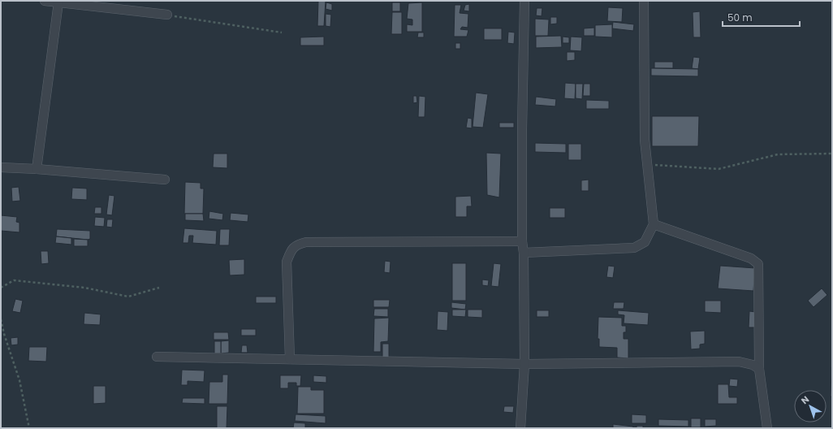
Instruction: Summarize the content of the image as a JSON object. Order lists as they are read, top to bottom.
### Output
{
  "scale_bar": "50 m",
  "north": "top left"
}
